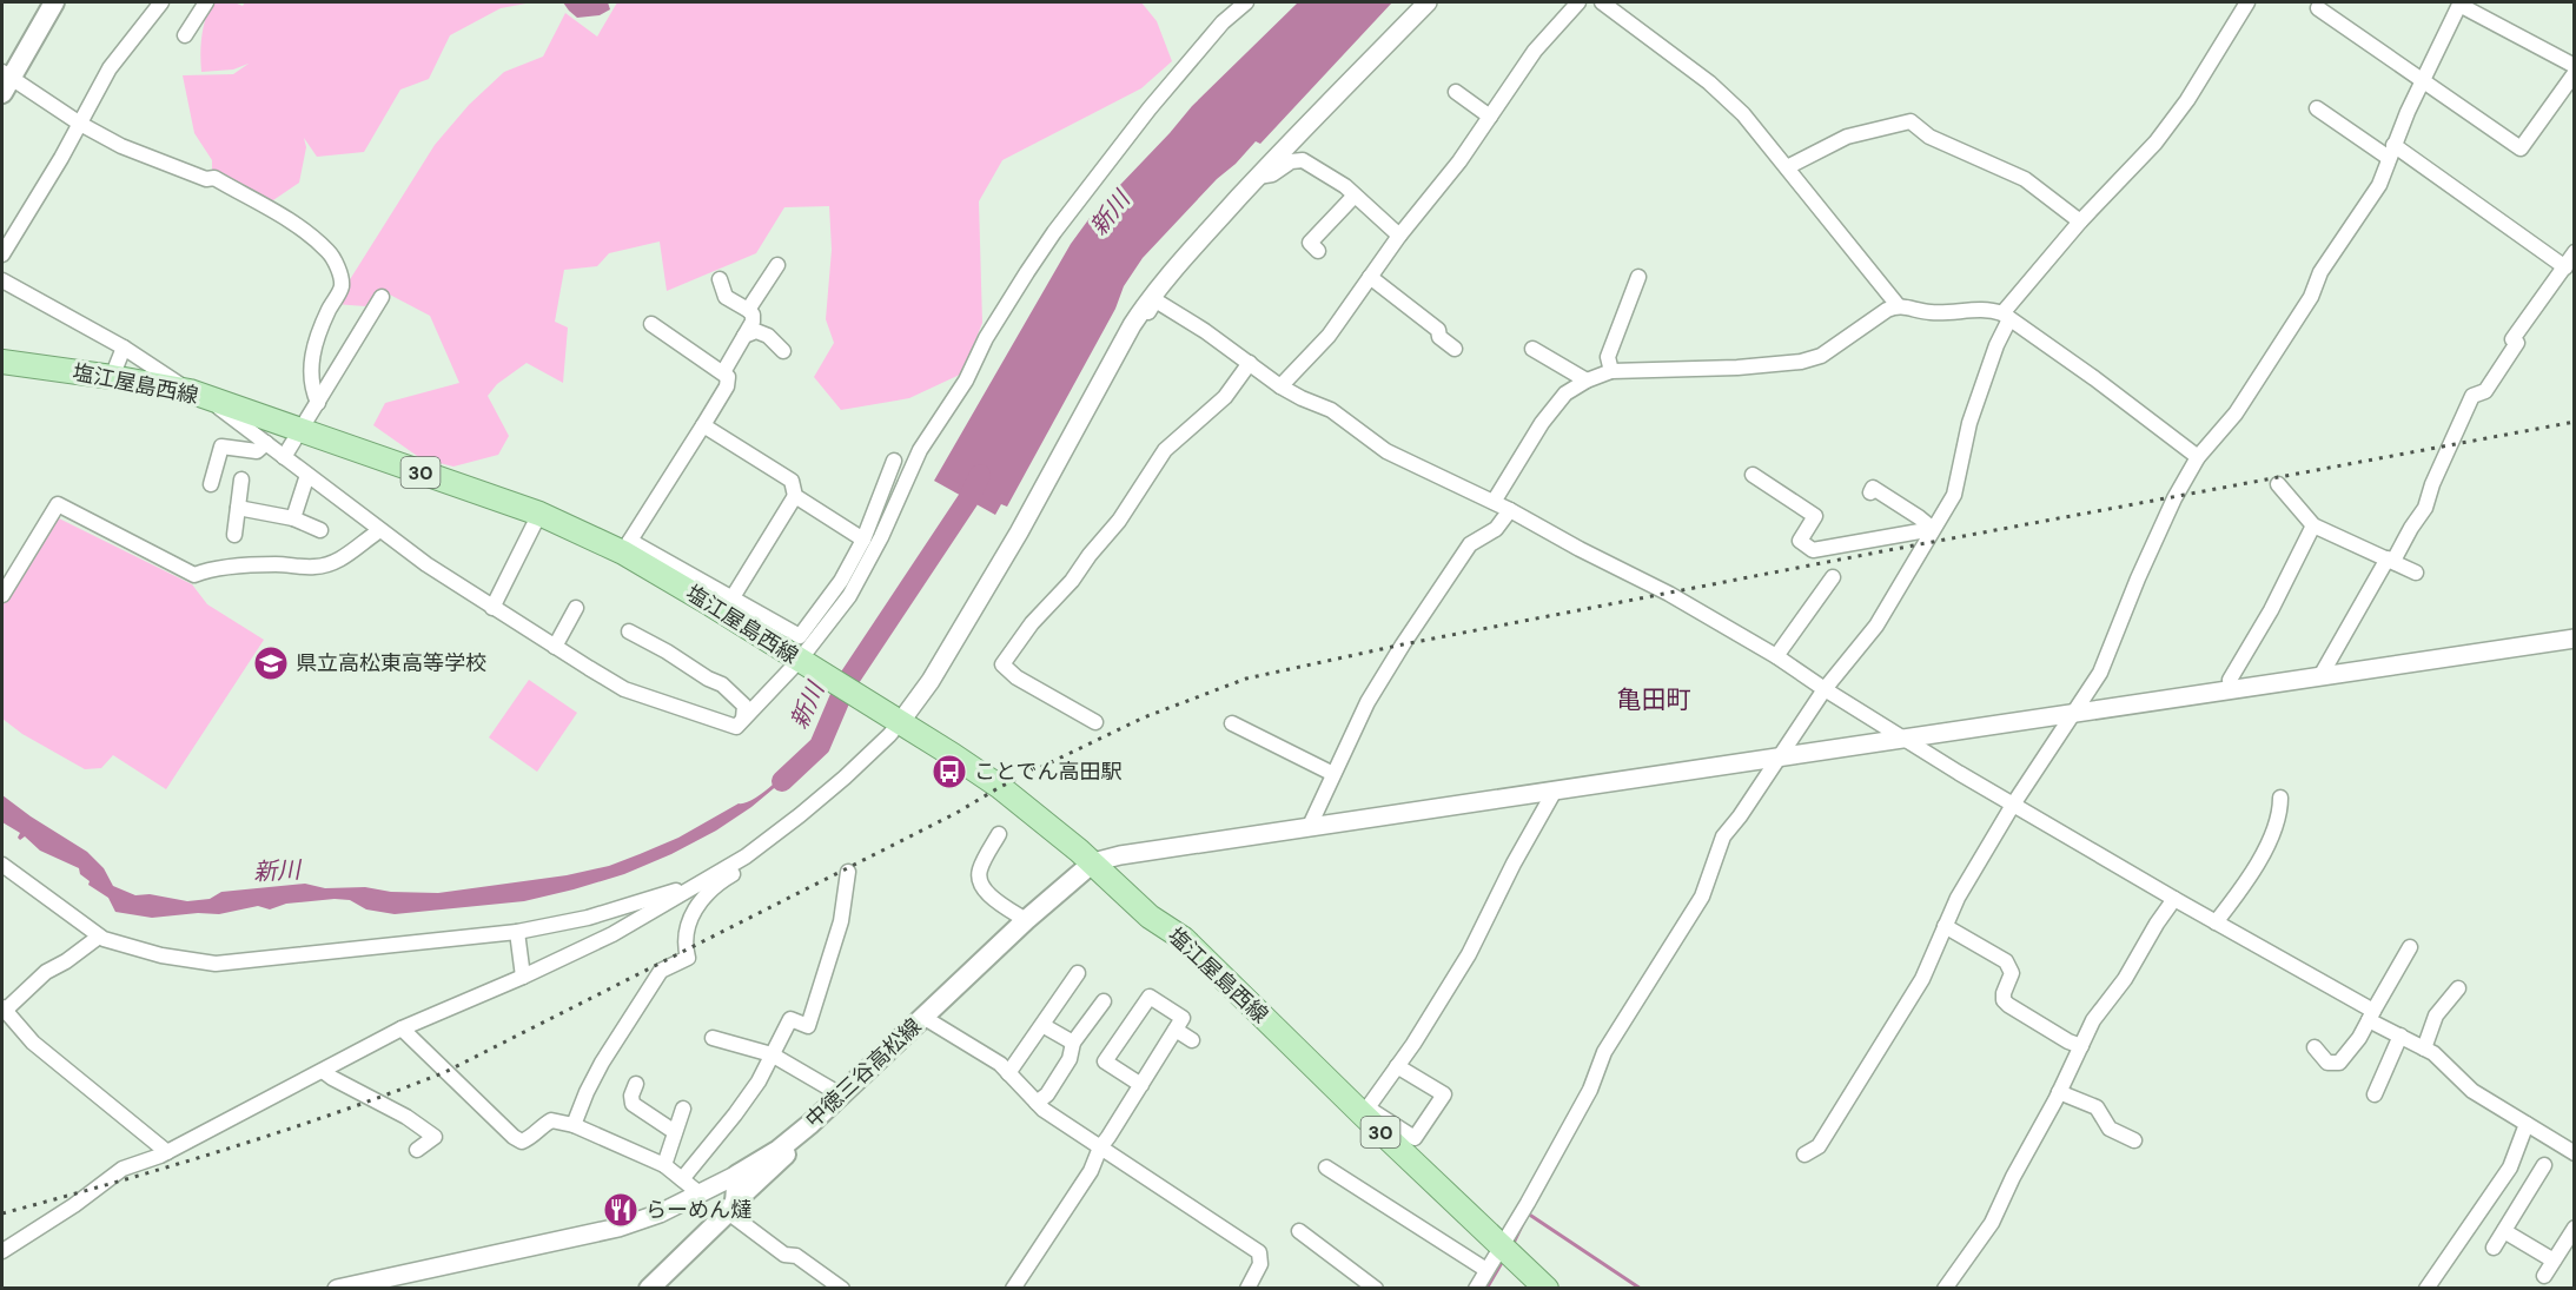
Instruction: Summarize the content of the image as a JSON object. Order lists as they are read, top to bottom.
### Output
{
  "streets": {
    "main road": ["塩江屋島西線", "30", "中徳三谷高松線"]
  },
  "crossings": [
    ["塩江屋島西線", "中徳三谷高松線"]
  ],
  "districts": ["亀田町"],
  "water": ["新川"],
  "places": {
    "school or university": ["県立高松東高等学校"],
    "bus stop": ["ことでん高田駅"],
    "restaurant": ["らーめん燵"]
  }
}
